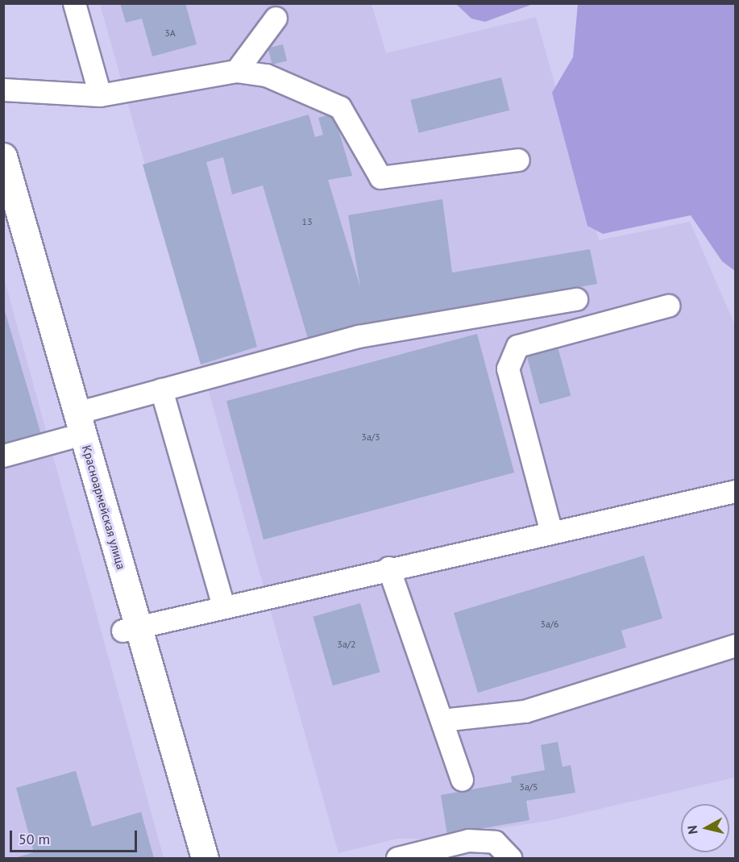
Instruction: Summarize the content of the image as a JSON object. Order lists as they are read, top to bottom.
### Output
{
  "streets": {
    "main road": ["Красноармейская улица"]
  },
  "house_numbers": [
    "3А",
    "13",
    "3а/3",
    "3а/6",
    "3а/2",
    "3а/5"
  ],
  "scale_bar": "50 m",
  "north": "left"
}
